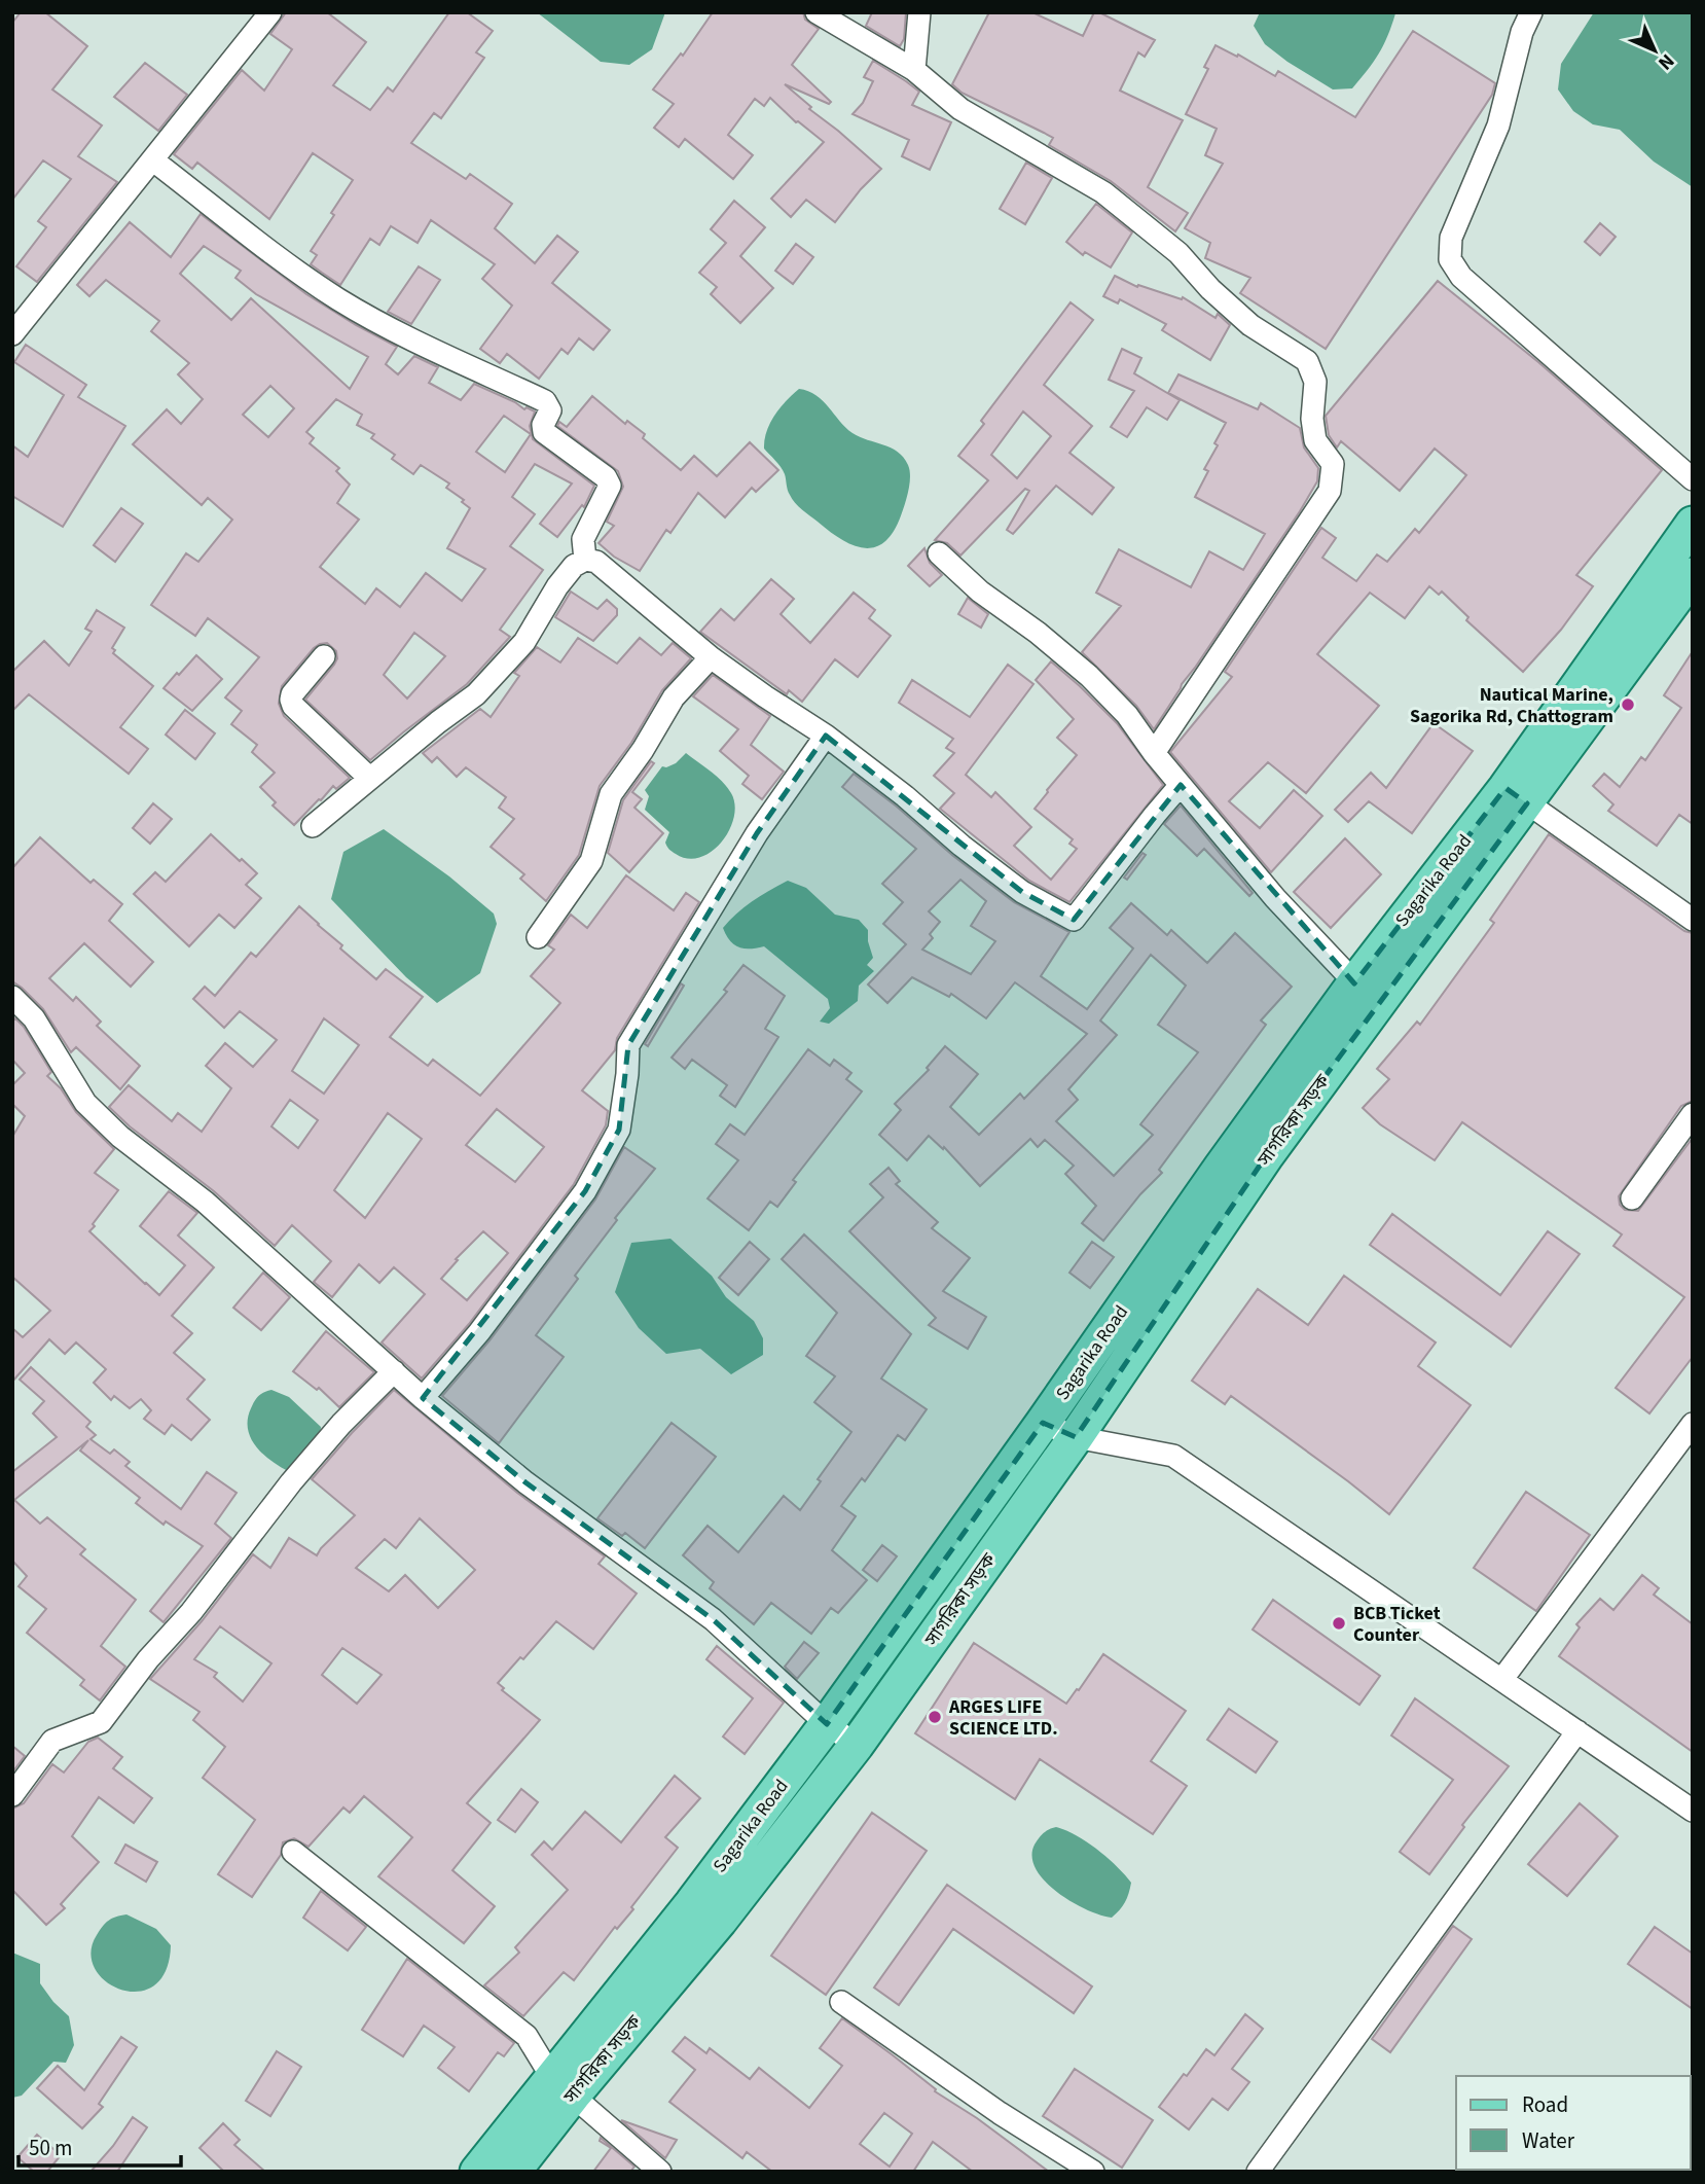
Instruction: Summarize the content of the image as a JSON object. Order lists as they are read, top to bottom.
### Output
{
  "streets": {
    "main road": ["Sagarika Road", "সাগরিকা সড়ক"]
  },
  "crossings": [
    ["Sagarika Road", "সাগরিকা সড়ক"]
  ],
  "places": ["Nautical Marine, Sagorika Rd, Chattogram", "BCB Ticket Counter", "ARGES LIFE SCIENCE LTD."],
  "legend": ["Road", "Water"],
  "scale_bar": "50 m",
  "north": "bottom right"
}
